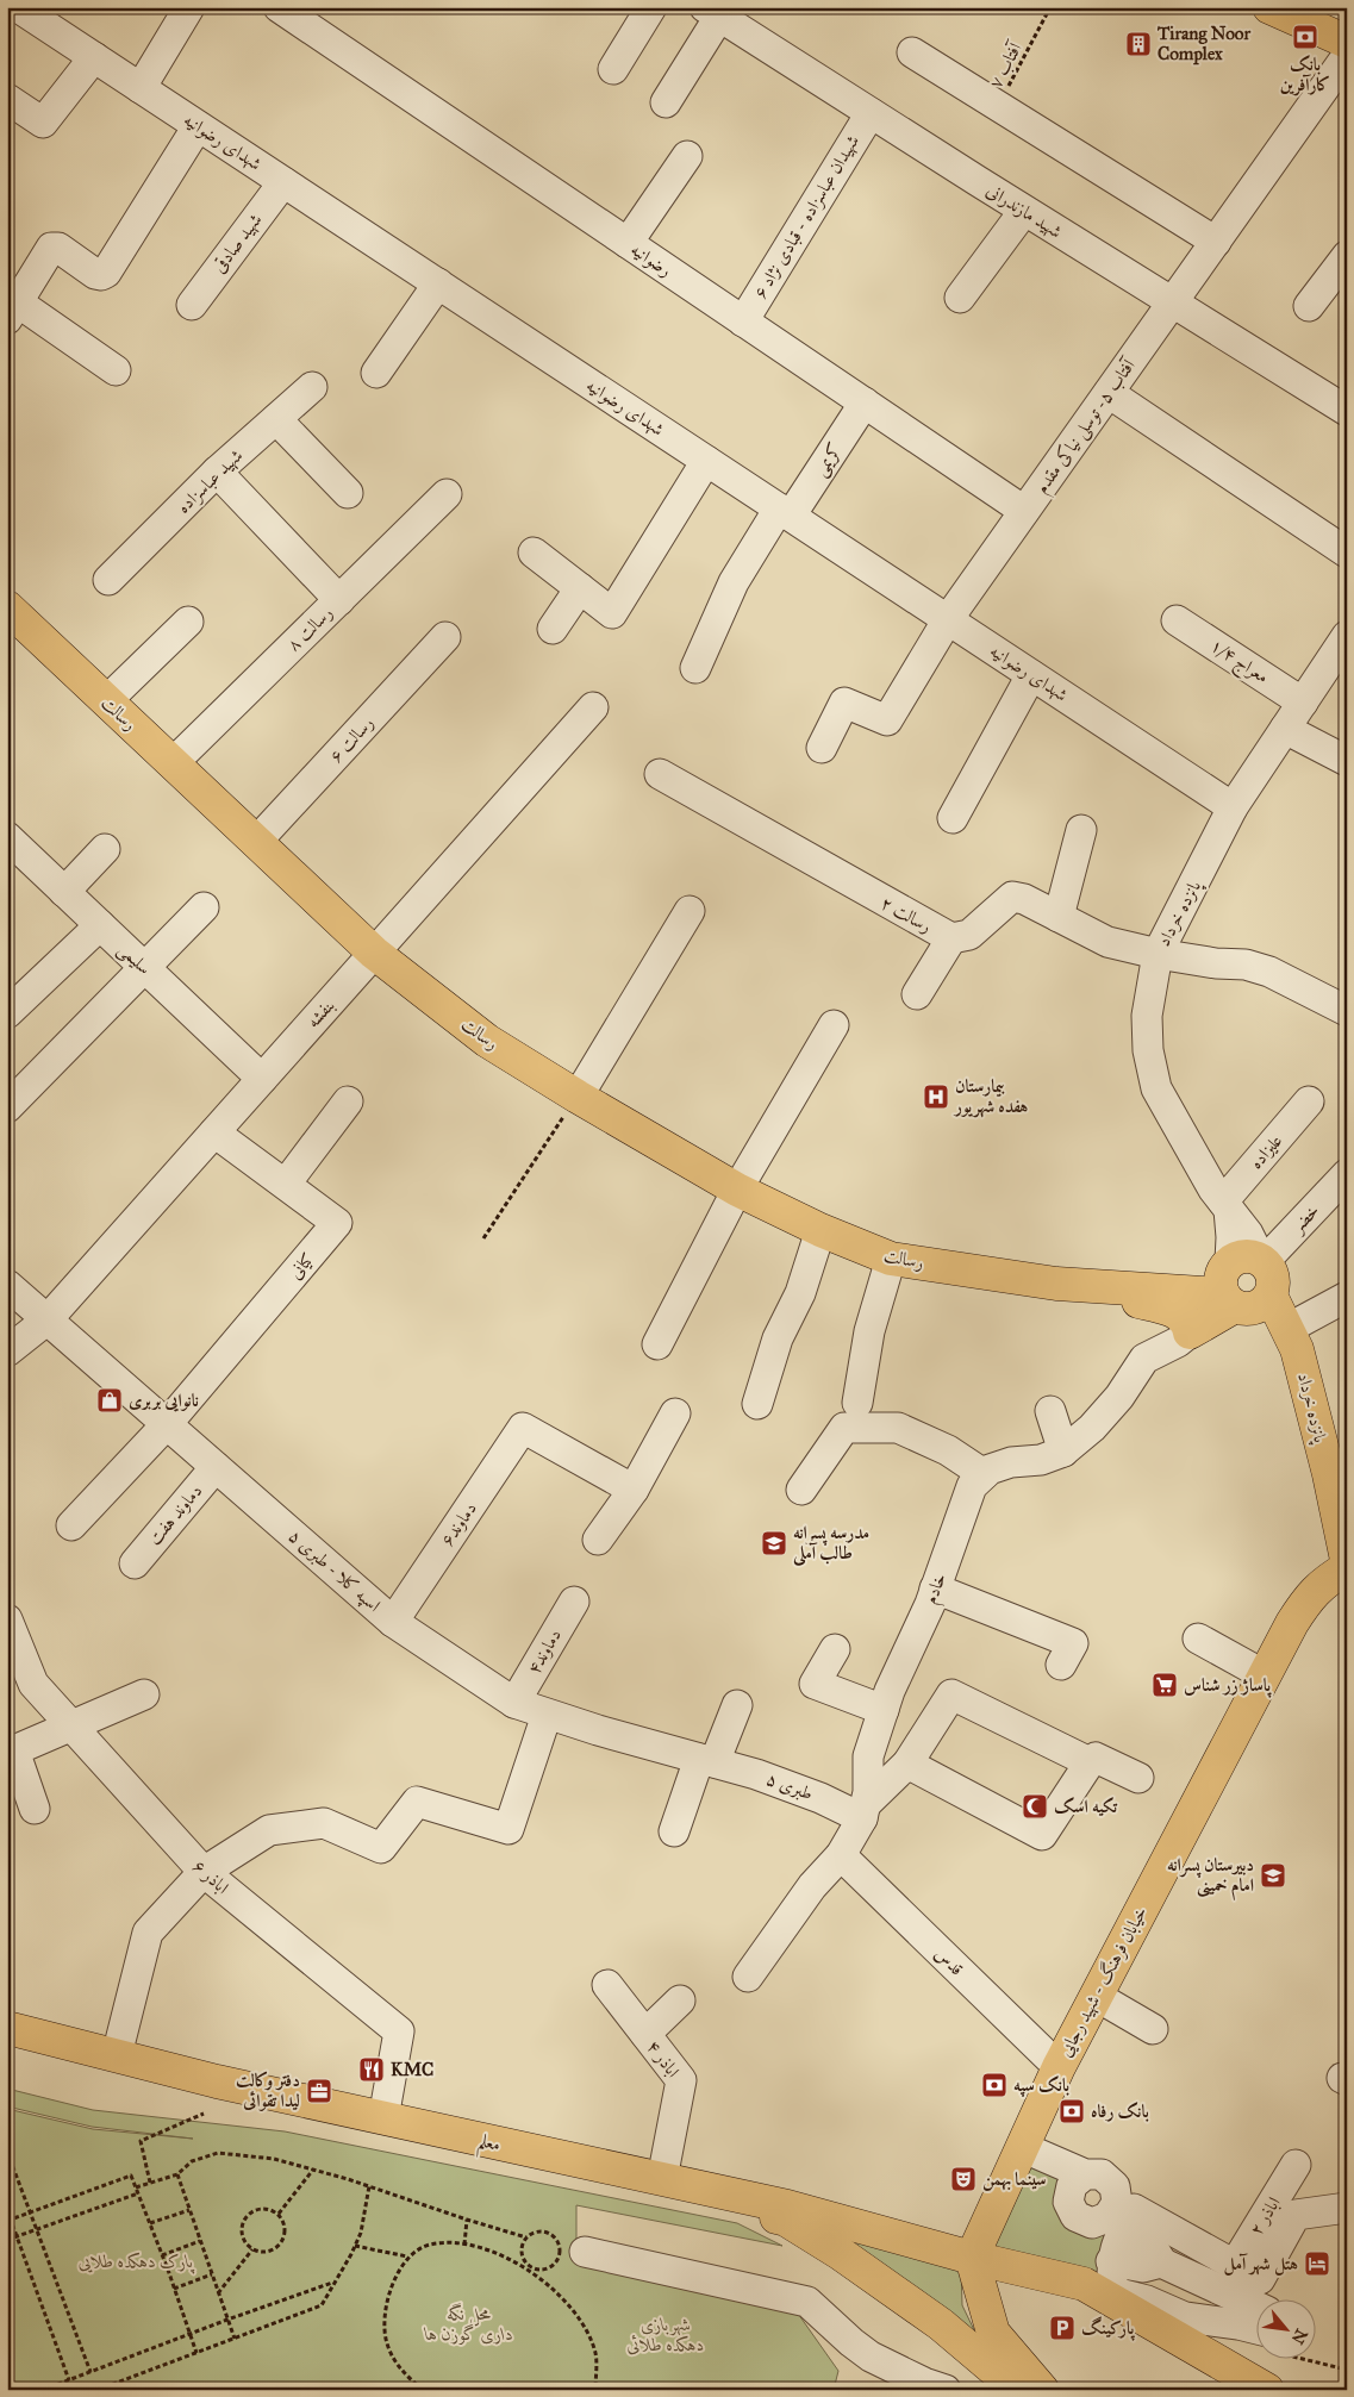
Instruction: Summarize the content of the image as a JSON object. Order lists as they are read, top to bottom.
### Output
{
  "streets": {
    "main road": [
      "رسالت",
      "پانزده خرداد",
      "خیابان فرهنگ - شهید رجایی",
      "معلم"
    ],
    "street": [
      "شهدای رضوانیه",
      "شهید مازندرانی",
      "شهیدان عباسزاده - قبادی نژاد ۶",
      "شهید صادقی",
      "رضوانیه",
      "آفتاب ۵- توسلی نیاکی مقدم",
      "کریمی",
      "شهید عباسزاده",
      "رسالت ۸",
      "معراج ۱/۴",
      "رسالت ۶",
      "رسالت ۲",
      "سلیمی",
      "بنفشه",
      "علیزاده",
      "خضر",
      "کیانی",
      "دماوند هفت",
      "دماوند۶",
      "اسپه کلا - طبری ۵",
      "خادم",
      "دماوند۴",
      "طبری ۵",
      "اباذر ۶",
      "قدس",
      "اباذر ۴",
      "اباذر ۲"
    ],
    "path": ["آفتاب ۷"]
  },
  "crossings": [
    ["شهدای رضوانیه", "شهید صادقی"],
    ["شهدای رضوانیه", "آفتاب ۵- توسلی نیاکی مقدم"],
    ["شهدای رضوانیه", "کریمی"],
    ["شهدای رضوانیه", "پانزده خرداد"],
    ["شهید مازندرانی", "شهیدان عباسزاده - قبادی نژاد ۶"],
    ["شهید مازندرانی", "آفتاب ۵- توسلی نیاکی مقدم"],
    ["شهیدان عباسزاده - قبادی نژاد ۶", "رضوانیه"],
    ["رضوانیه", "آفتاب ۵- توسلی نیاکی مقدم"],
    ["رضوانیه", "کریمی"],
    ["رسالت ۸", "رسالت"],
    ["معراج ۱/۴", "پانزده خرداد"],
    ["رسالت", "رسالت ۶"],
    ["رسالت", "پانزده خرداد"],
    ["رسالت", "بنفشه"],
    ["رسالت", "خضر"],
    ["پانزده خرداد", "رسالت ۲"],
    ["پانزده خرداد", "علیزاده"],
    ["پانزده خرداد", "خضر"],
    ["سلیمی", "بنفشه"],
    ["بنفشه", "کیانی"],
    ["بنفشه", "اسپه کلا - طبری ۵"],
    ["کیانی", "اسپه کلا - طبری ۵"],
    ["دماوند هفت", "اسپه کلا - طبری ۵"],
    ["دماوند۶", "اسپه کلا - طبری ۵"],
    ["اسپه کلا - طبری ۵", "دماوند۴"],
    ["اسپه کلا - طبری ۵", "طبری ۵"],
    ["خادم", "طبری ۵"],
    ["خادم", "قدس"],
    ["اباذر ۶", "معلم"],
    ["قدس", "خیابان فرهنگ - شهید رجایی"],
    ["خیابان فرهنگ - شهید رجایی", "معلم"],
    ["اباذر ۴", "معلم"]
  ],
  "parks": ["پارک دهکده طلایی", "محل نگه داری گوزن ها", "شهربازی دهکده طلائی"],
  "places": {
    "bank": ["بانک کارآفرین", "بانک سپه", "بانک رفاه"],
    "building": ["Tirang Noor Complex"],
    "hospital": ["بیمارستان هفده شهریور"],
    "shop": ["نانوایی بربری"],
    "school or university": ["مدرسه پسرانه طالب آملی", "دبیرستان پسرانه امام خمینی"],
    "supermarket": ["پاساژ زر شناس"],
    "mosque": ["تکیه اسک"],
    "restaurant": ["KMC"],
    "office": ["دفتر وکالت لیدا تقوائی"],
    "theatre": ["سینما بهمن"],
    "hotel": ["هتل شهر آمل"],
    "parking": ["پارکینگ"]
  },
  "north": "bottom right"
}
